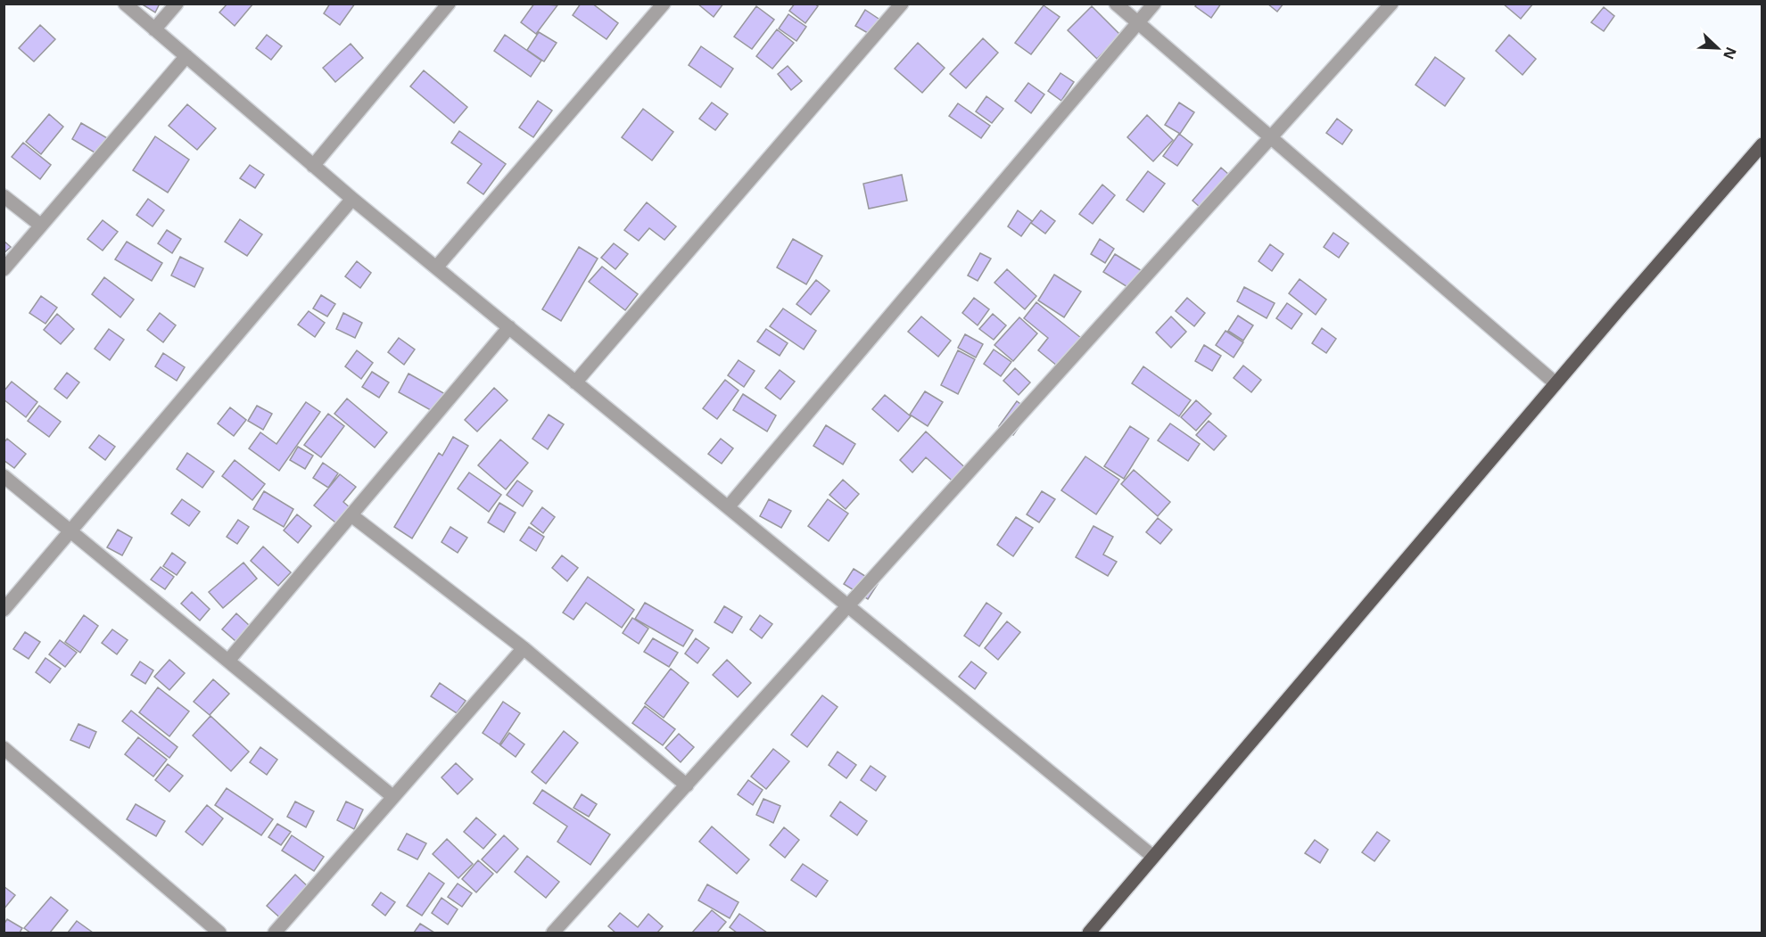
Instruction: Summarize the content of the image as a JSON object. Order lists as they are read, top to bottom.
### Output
{
  "north": "bottom right"
}
